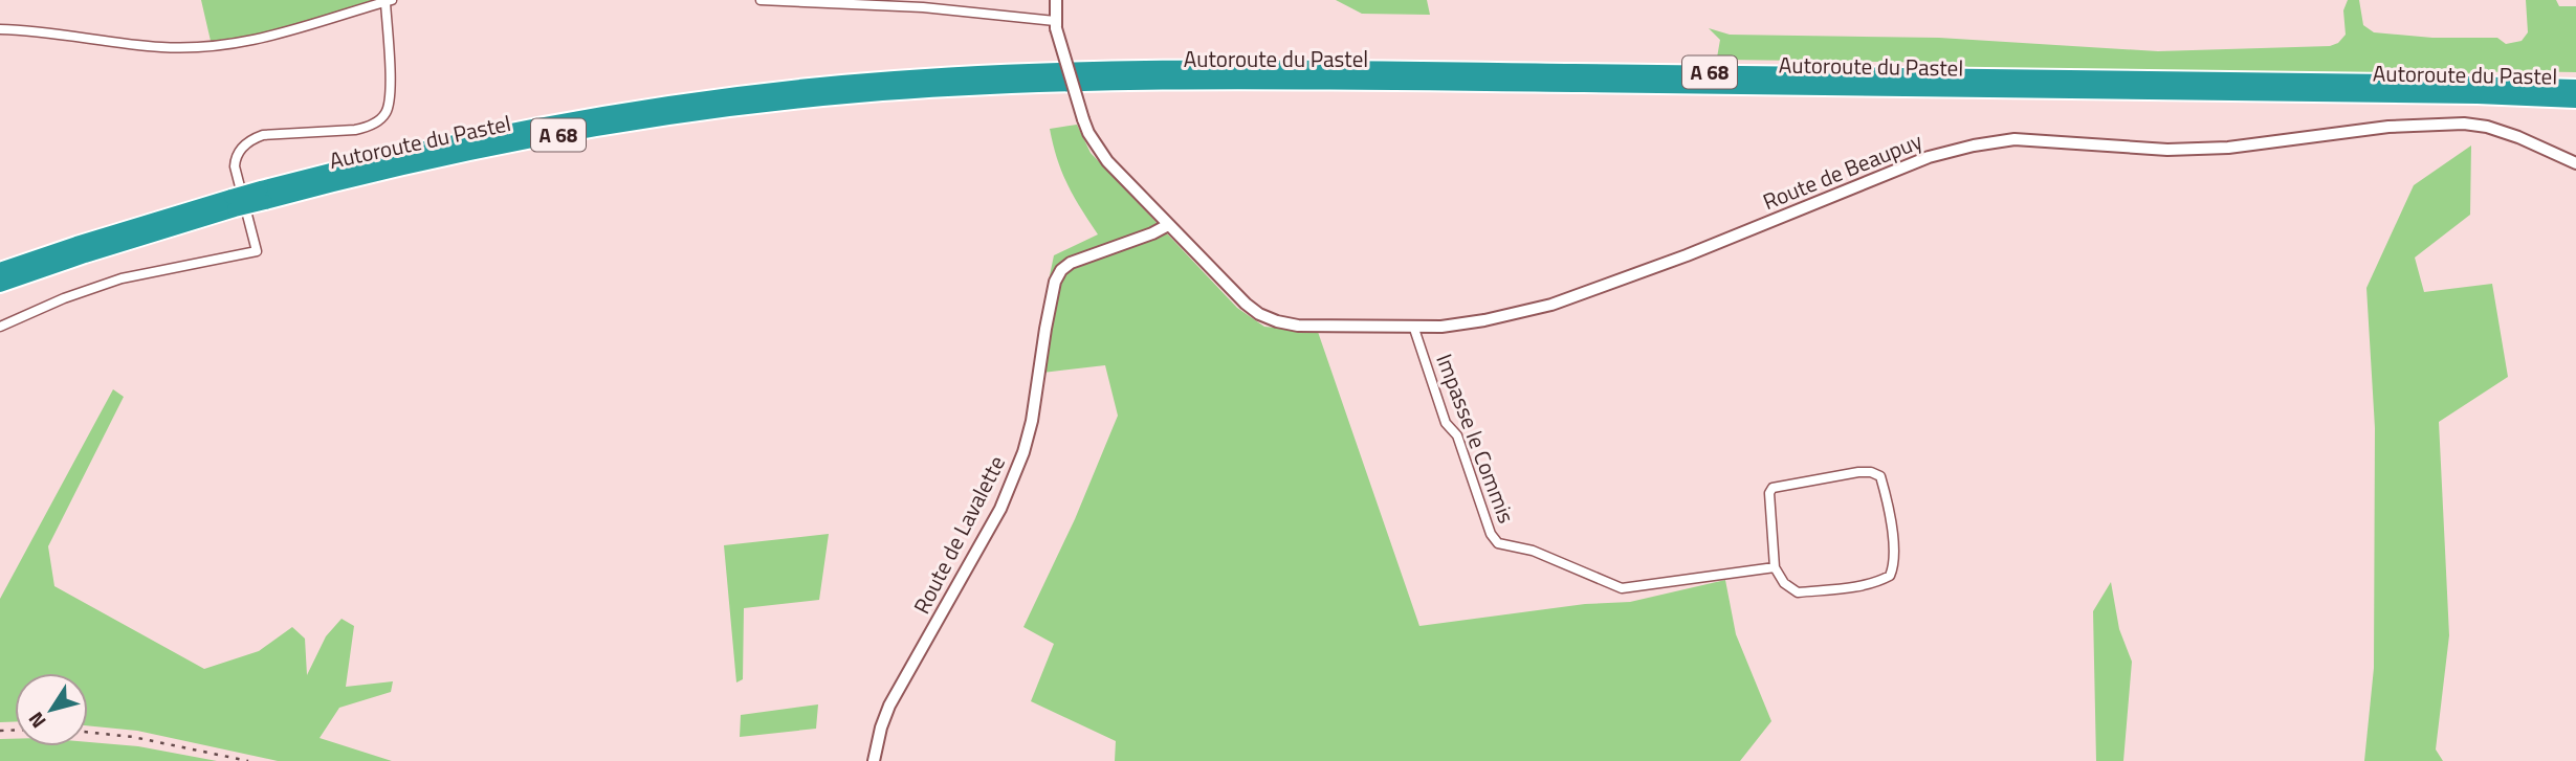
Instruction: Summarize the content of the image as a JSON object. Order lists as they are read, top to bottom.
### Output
{
  "streets": {
    "highway": ["Autoroute du Pastel", "A 68"],
    "street": ["Route de Beaupuy", "Impasse le Commis", "Route de Lavalette"]
  },
  "crossings": [
    ["Route de Beaupuy", "Impasse le Commis"],
    ["Route de Beaupuy", "Route de Lavalette"]
  ],
  "north": "bottom left"
}
